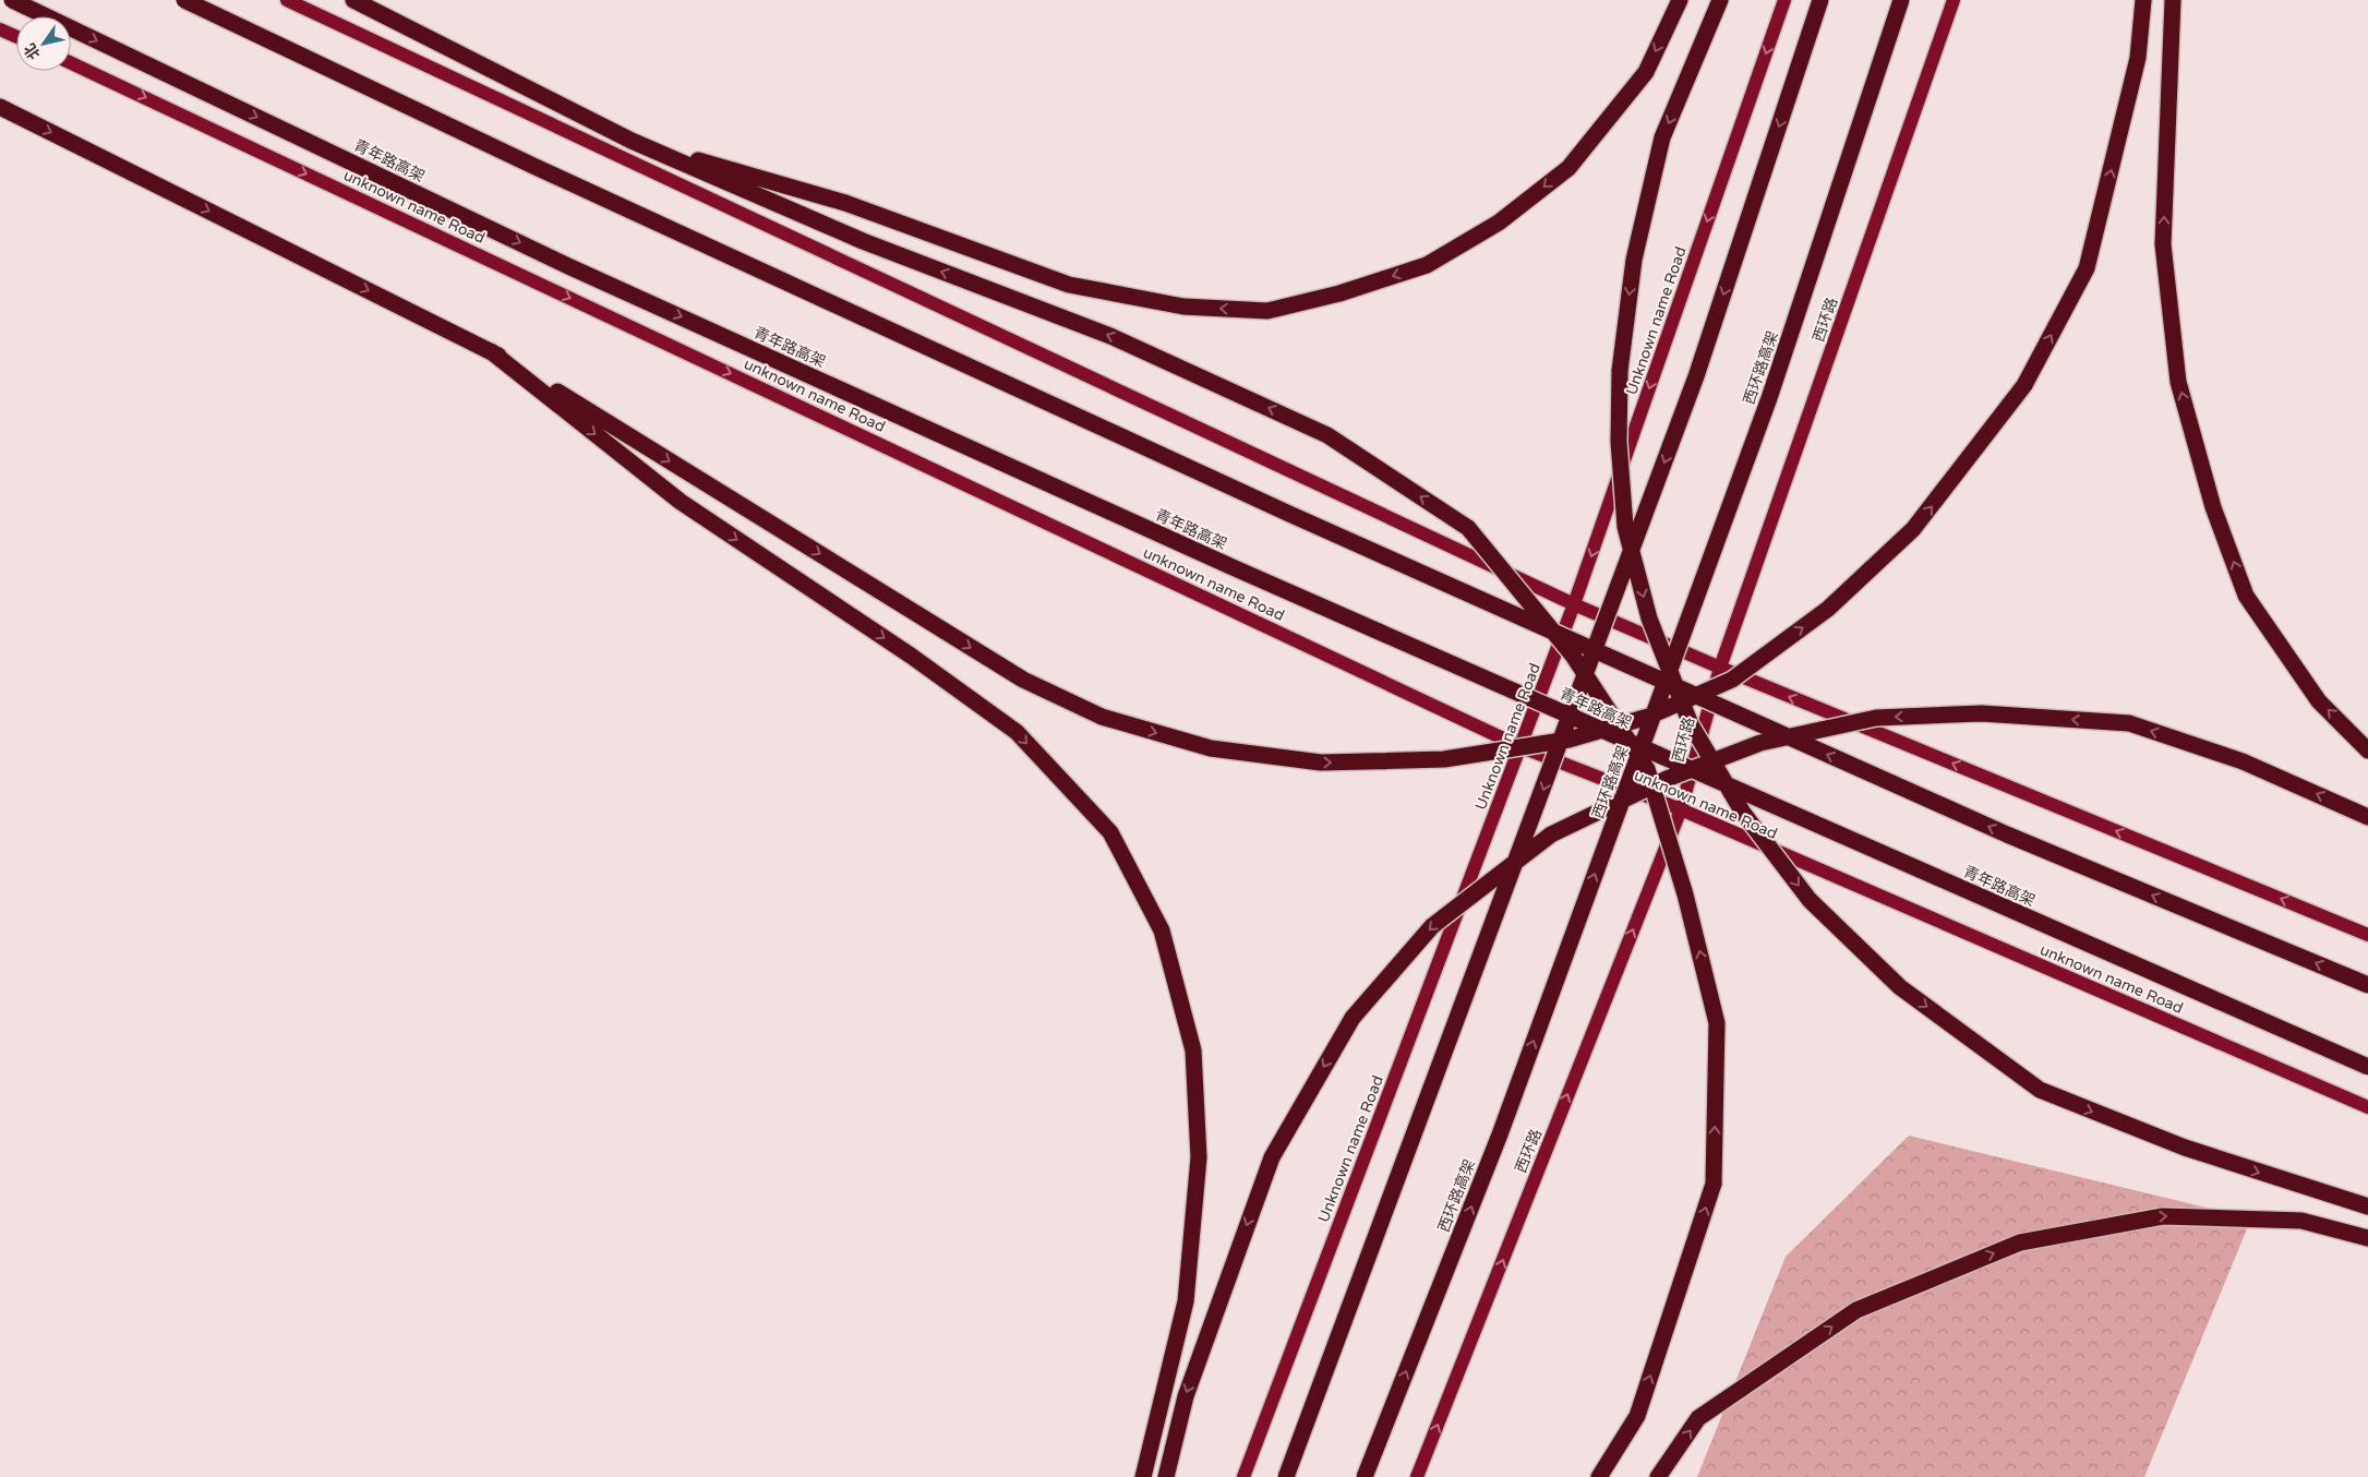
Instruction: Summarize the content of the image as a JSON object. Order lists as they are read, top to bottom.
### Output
{
  "streets": {
    "highway": ["青年路高架", "西环路高架"],
    "main road": ["unknown name Road", "西环路", "Unknown name Road"]
  },
  "crossings": [
    ["unknown name Road", "西环路"],
    ["unknown name Road", "Unknown name Road"]
  ],
  "one_way": ["unknown name Road", "西环路", "Unknown name Road"],
  "north": "bottom left"
}
